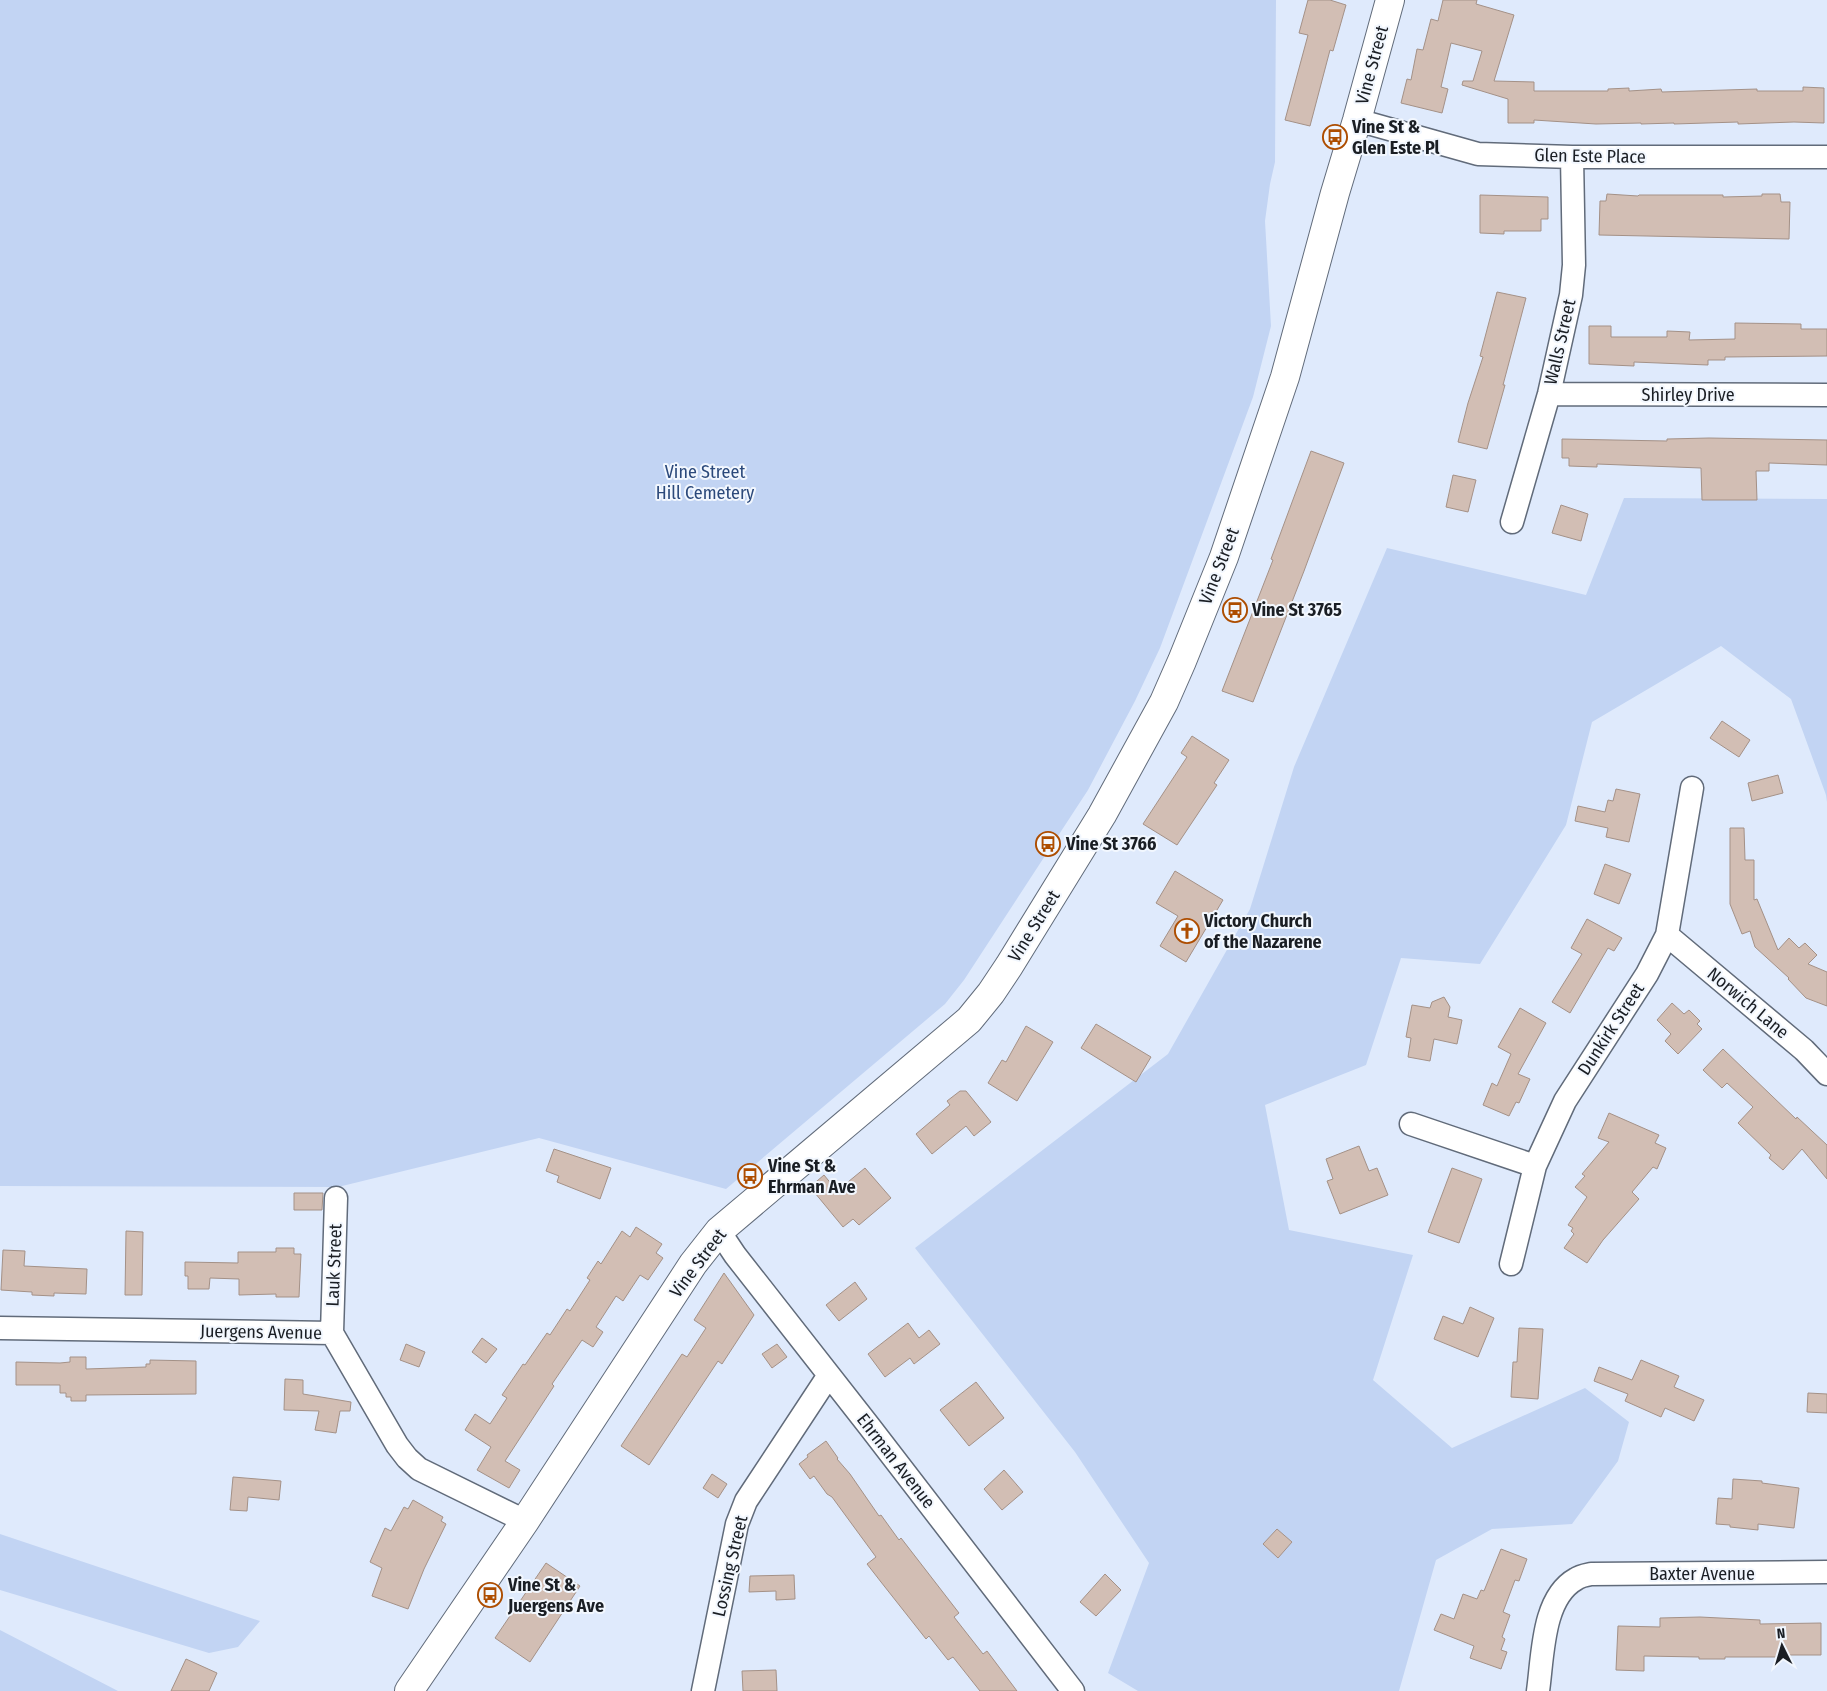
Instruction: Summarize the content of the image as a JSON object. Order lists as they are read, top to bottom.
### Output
{
  "streets": {
    "main road": ["Vine Street"],
    "street": [
      "Glen Este Place",
      "Walls Street",
      "Shirley Drive",
      "Norwich Lane",
      "Dunkirk Street",
      "Lauk Street",
      "Juergens Avenue",
      "Ehrman Avenue",
      "Lossing Street",
      "Baxter Avenue"
    ]
  },
  "crossings": [
    ["Vine Street", "Glen Este Place"],
    ["Vine Street", "Juergens Avenue"],
    ["Vine Street", "Ehrman Avenue"],
    ["Glen Este Place", "Walls Street"],
    ["Walls Street", "Shirley Drive"],
    ["Norwich Lane", "Dunkirk Street"],
    ["Lauk Street", "Juergens Avenue"],
    ["Ehrman Avenue", "Lossing Street"]
  ],
  "parks": ["Vine Street Hill Cemetery"],
  "places": {
    "bus stop": [
      "Vine St & Glen Este Pl",
      "Vine St 3765",
      "Vine St 3766",
      "Vine St & Ehrman Ave",
      "Vine St & Juergens Ave"
    ],
    "church": ["Victory Church of the Nazarene"]
  },
  "north": "top"
}
